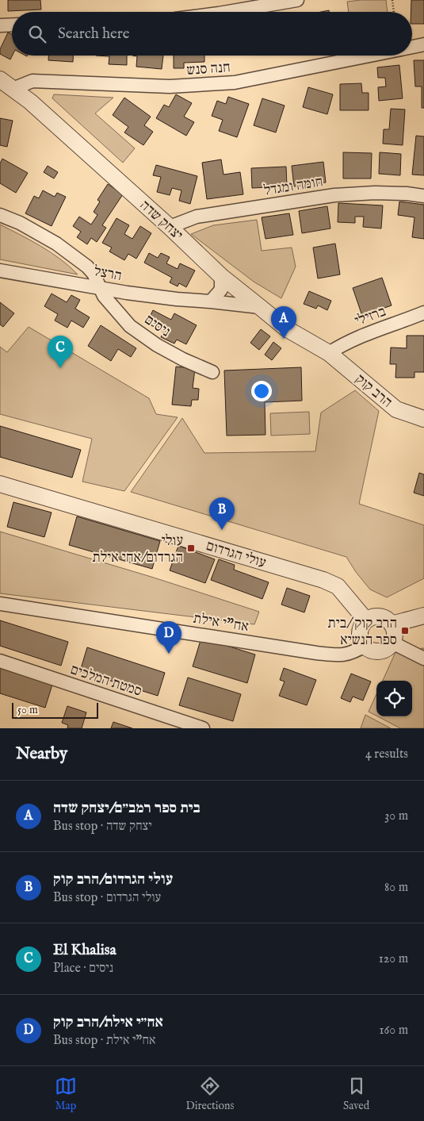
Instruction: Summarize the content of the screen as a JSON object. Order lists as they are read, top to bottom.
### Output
{
  "streets": {
    "street": [
      "חנה סנש",
      "חומה ומגדל",
      "יצחק שדה",
      "הרצל",
      "ברזילי",
      "ניסים",
      "הרב קוק",
      "עולי הגרדום",
      "אח\"י אילת",
      "סמטת המלכים"
    ]
  },
  "crossings": [
    ["חנה סנש", "יצחק שדה"],
    ["חומה ומגדל", "יצחק שדה"],
    ["יצחק שדה", "הרצל"],
    ["יצחק שדה", "ברזילי"],
    ["יצחק שדה", "הרב קוק"],
    ["הרצל", "ניסים"],
    ["ברזילי", "הרב קוק"],
    ["עולי הגרדום", "אח\"י אילת"]
  ],
  "places": {
    "transit": ["עולי הגרדום/אחי אילת", "הרב קוק /בית ספר הנשיא"]
  },
  "scale_bar": "50 m",
  "page": {
    "search": "Search here",
    "pins": [
      "A",
      "C",
      "B",
      "D"
    ],
    "scale": "50 m",
    "heading": ["Nearby", "4 results"],
    "list": [
      {
        "mark": "A",
        "name": "בית ספר רמב״ם/יצחק שדה",
        "note": "Bus stop · יצחק שדה",
        "value": "30 m"
      },
      {
        "mark": "B",
        "name": "עולי הגרדום/הרב קוק",
        "note": "Bus stop · עולי הגרדום",
        "value": "80 m"
      },
      {
        "mark": "C",
        "name": "El Khalisa",
        "note": "Place · ניסים",
        "value": "120 m"
      },
      {
        "mark": "D",
        "name": "אח״י אילת/הרב קוק",
        "note": "Bus stop · אח\"י אילת",
        "value": "160 m"
      }
    ],
    "nav": ["Map", "Directions", "Saved"]
  }
}
